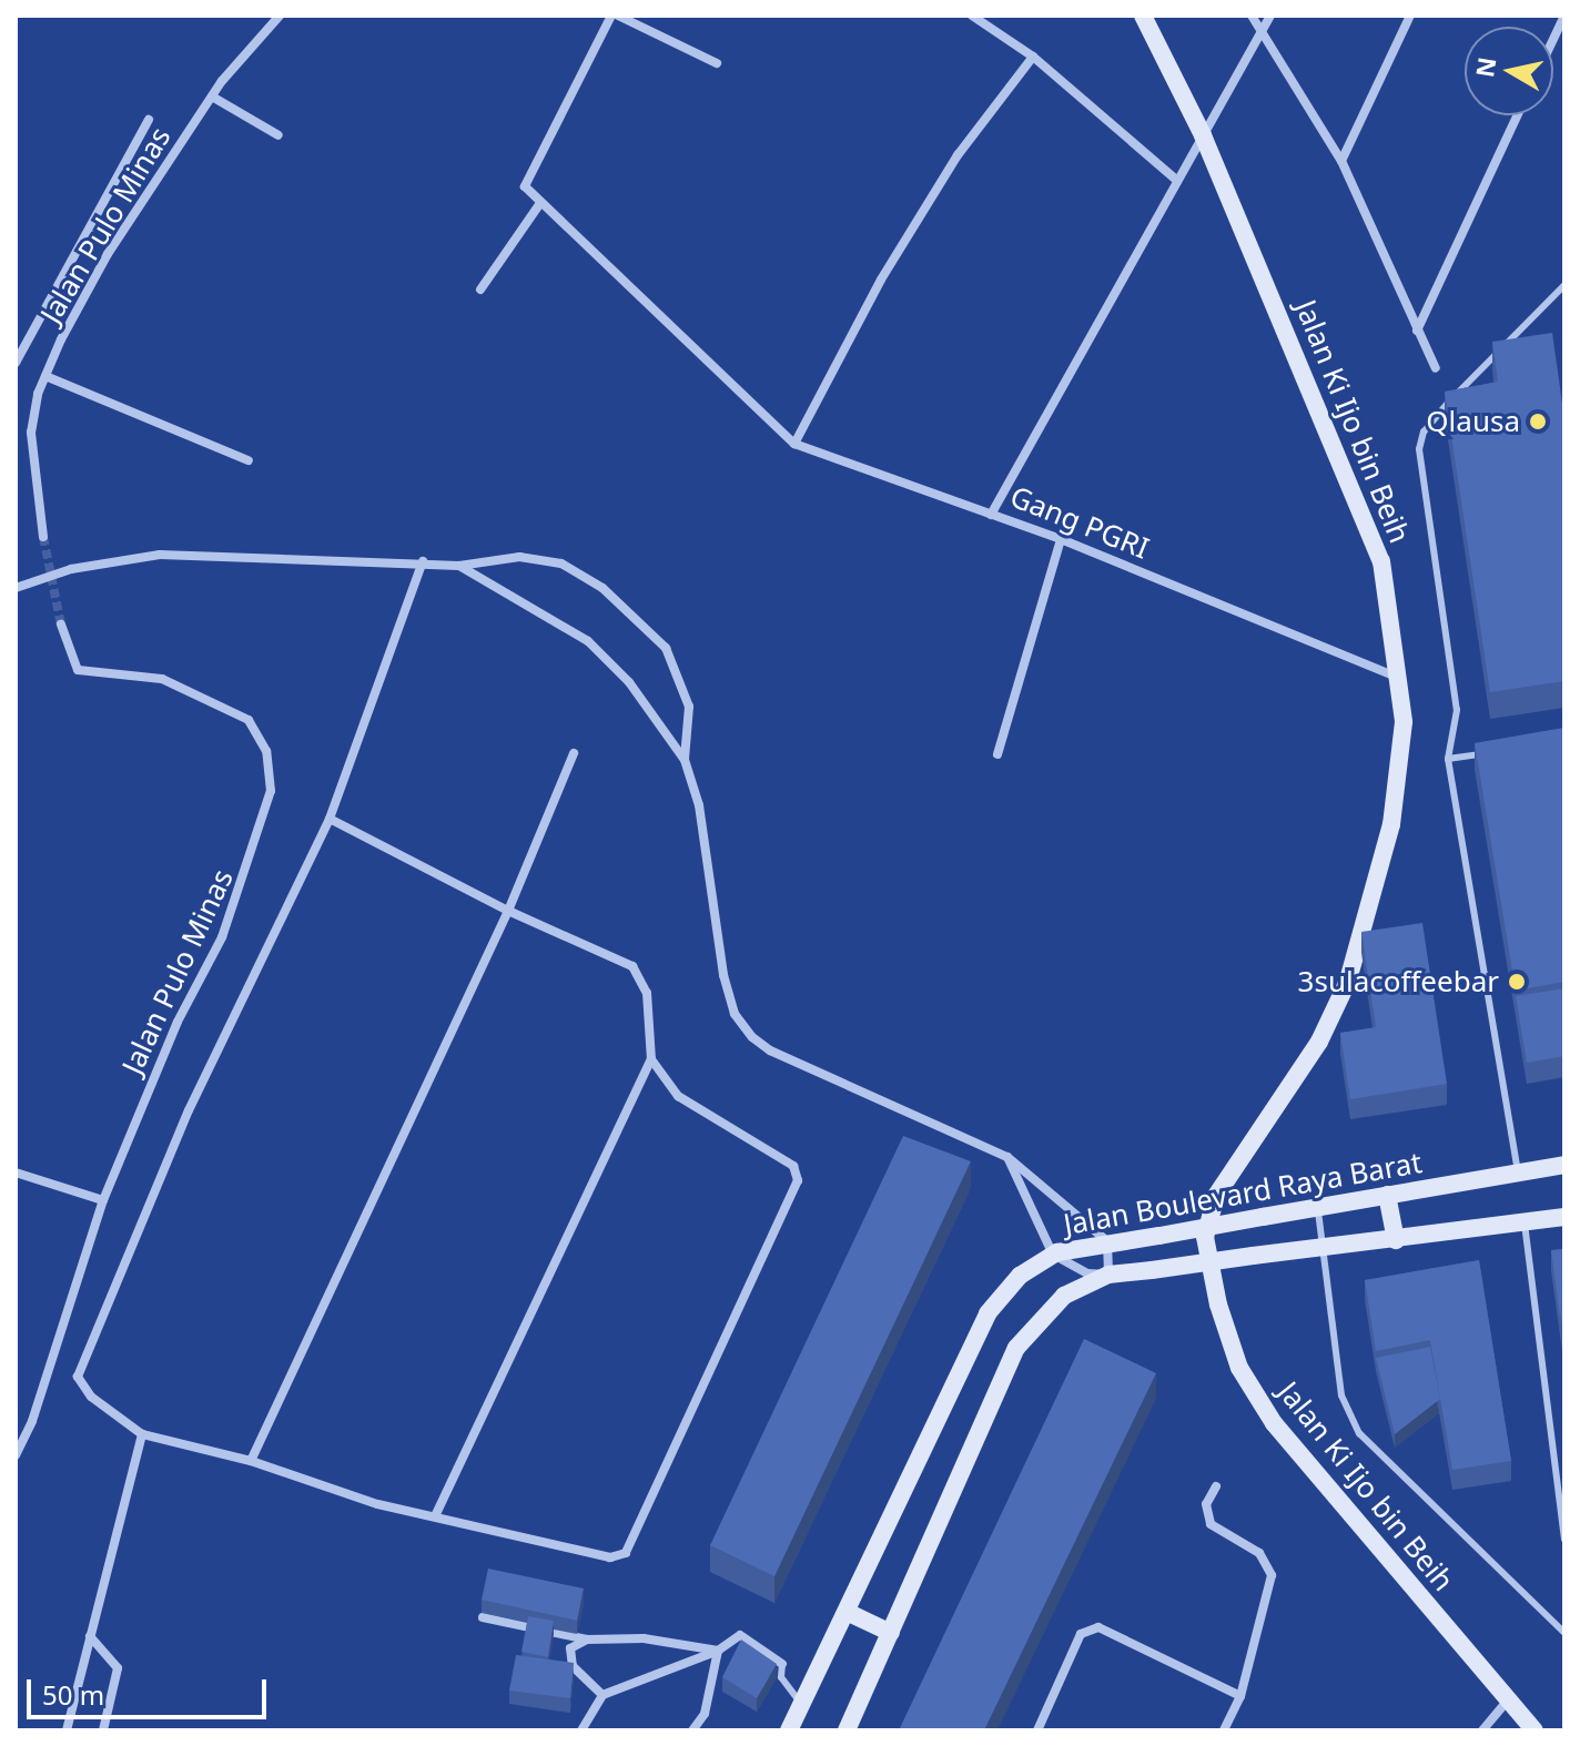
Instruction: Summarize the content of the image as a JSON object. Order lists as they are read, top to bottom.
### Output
{
  "streets": {
    "main road": ["Jalan Ki Ijo bin Beih", "Jalan Boulevard Raya Barat"],
    "street": ["Jalan Pulo Minas", "Gang PGRI"]
  },
  "crossings": [
    ["Jalan Ki Ijo bin Beih", "Gang PGRI"]
  ],
  "places": ["Qlausa", "3sulacoffeebar"],
  "scale_bar": "50 m",
  "north": "left"
}
